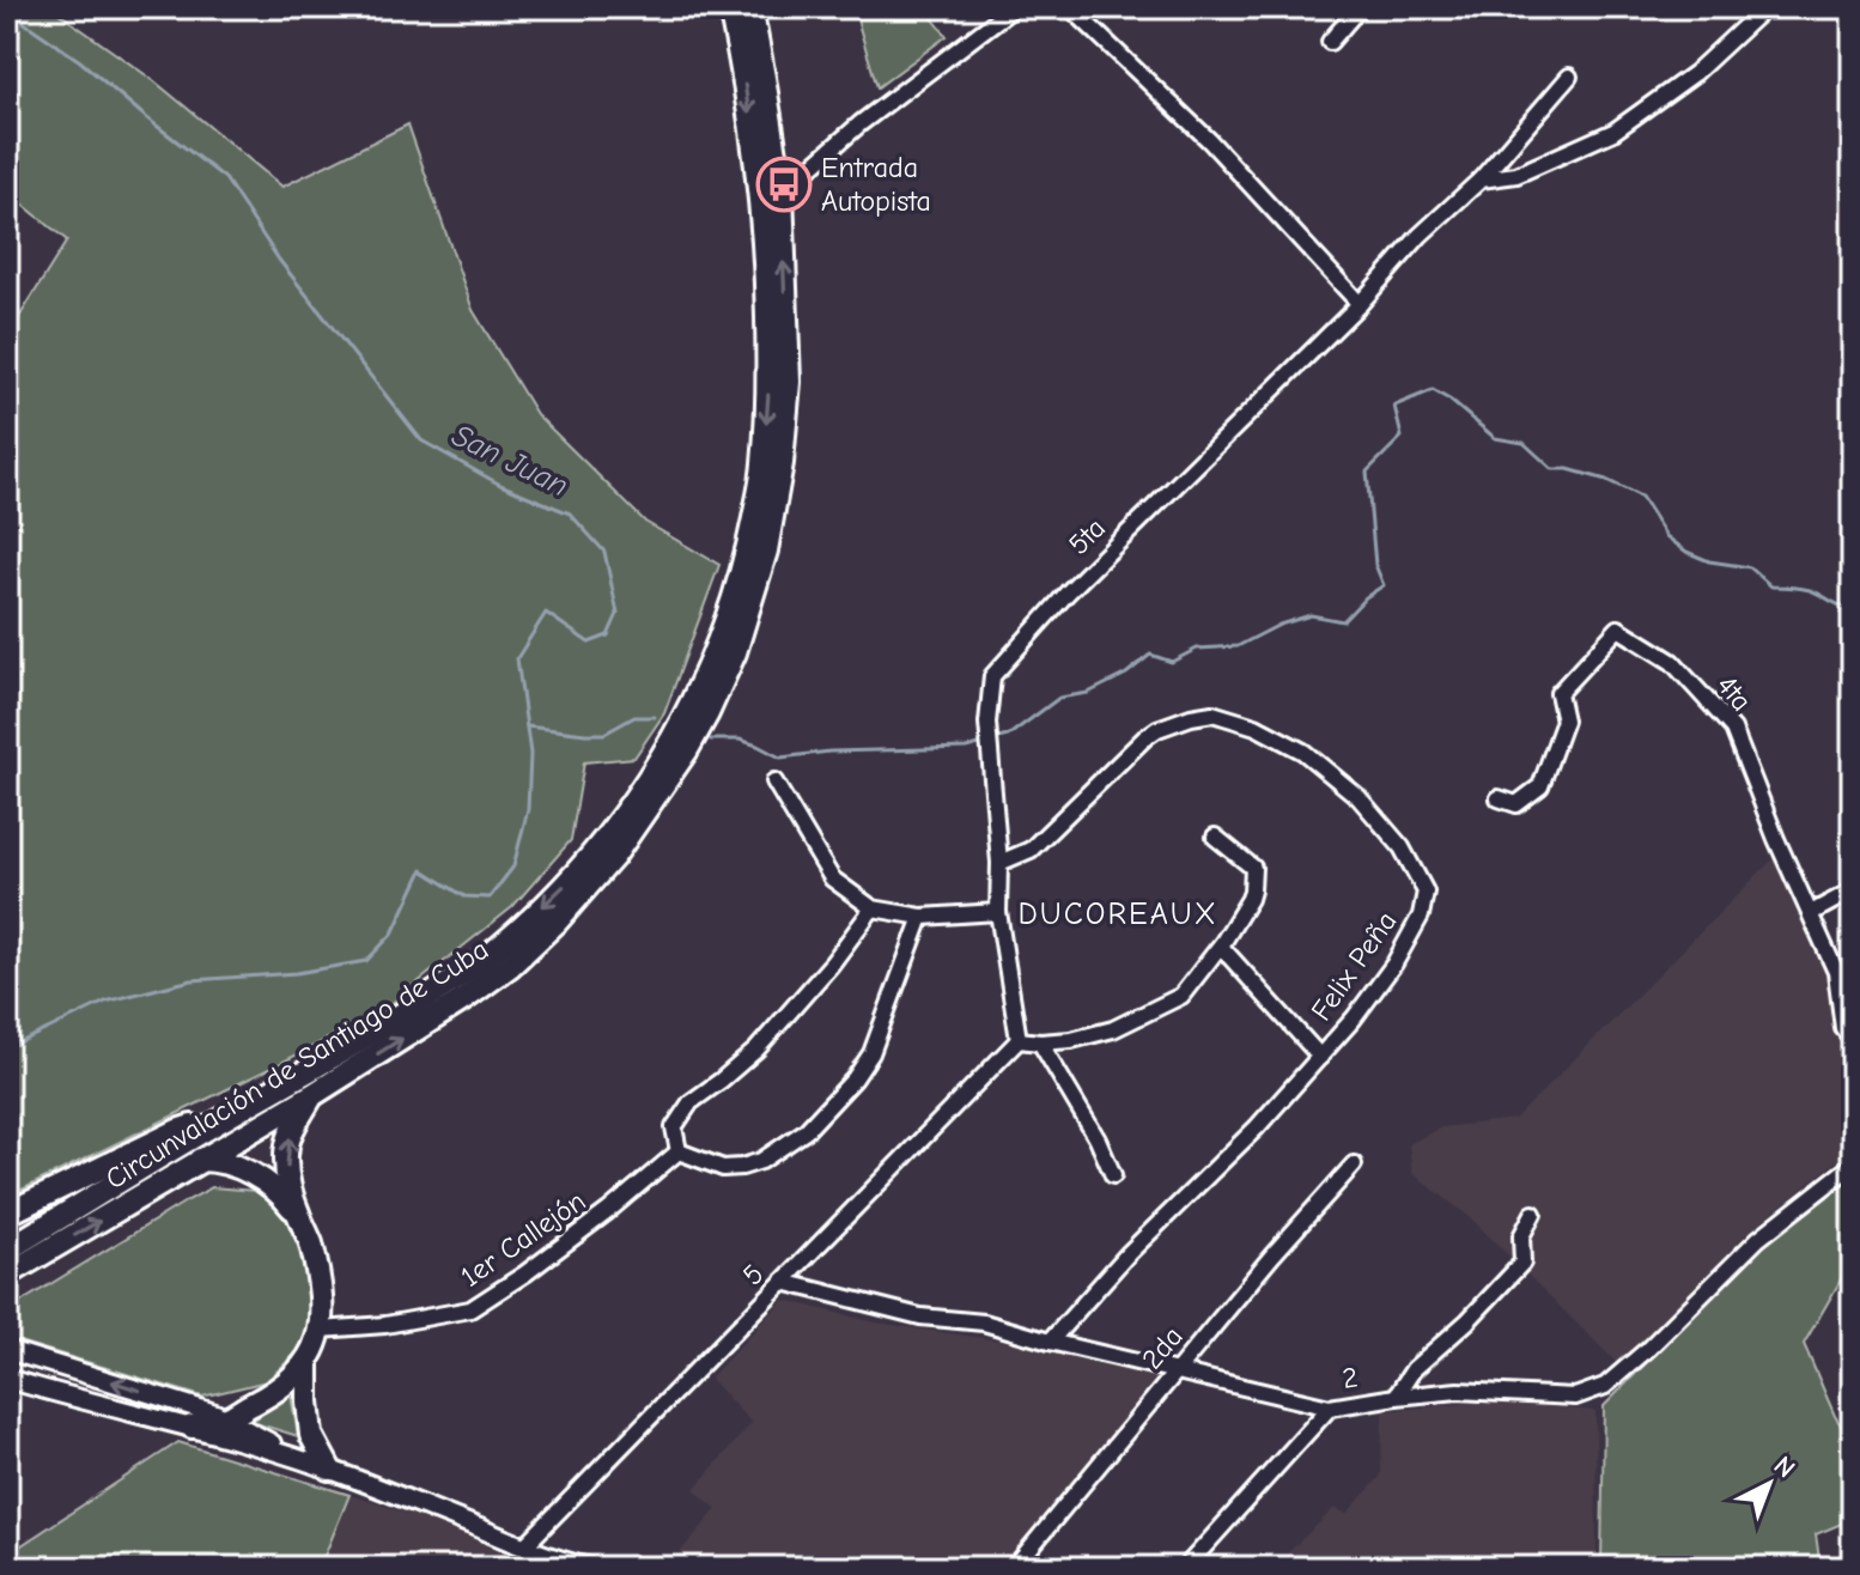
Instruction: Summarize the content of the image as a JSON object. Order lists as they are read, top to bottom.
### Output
{
  "streets": {
    "highway": ["Circunvalación de Santiago de Cuba"],
    "street": [
      "5ta",
      "4ta",
      "Felix Peña",
      "1er Callejón",
      "5",
      "2da",
      "2"
    ]
  },
  "crossings": [
    ["5ta", "Felix Peña"],
    ["5ta", "5"],
    ["Felix Peña", "2"],
    ["5", "2"],
    ["2da", "2"]
  ],
  "districts": ["DUCOREAUX"],
  "water": ["San Juan"],
  "places": {
    "bus stop": ["Entrada Autopista"]
  },
  "north": "top right"
}
